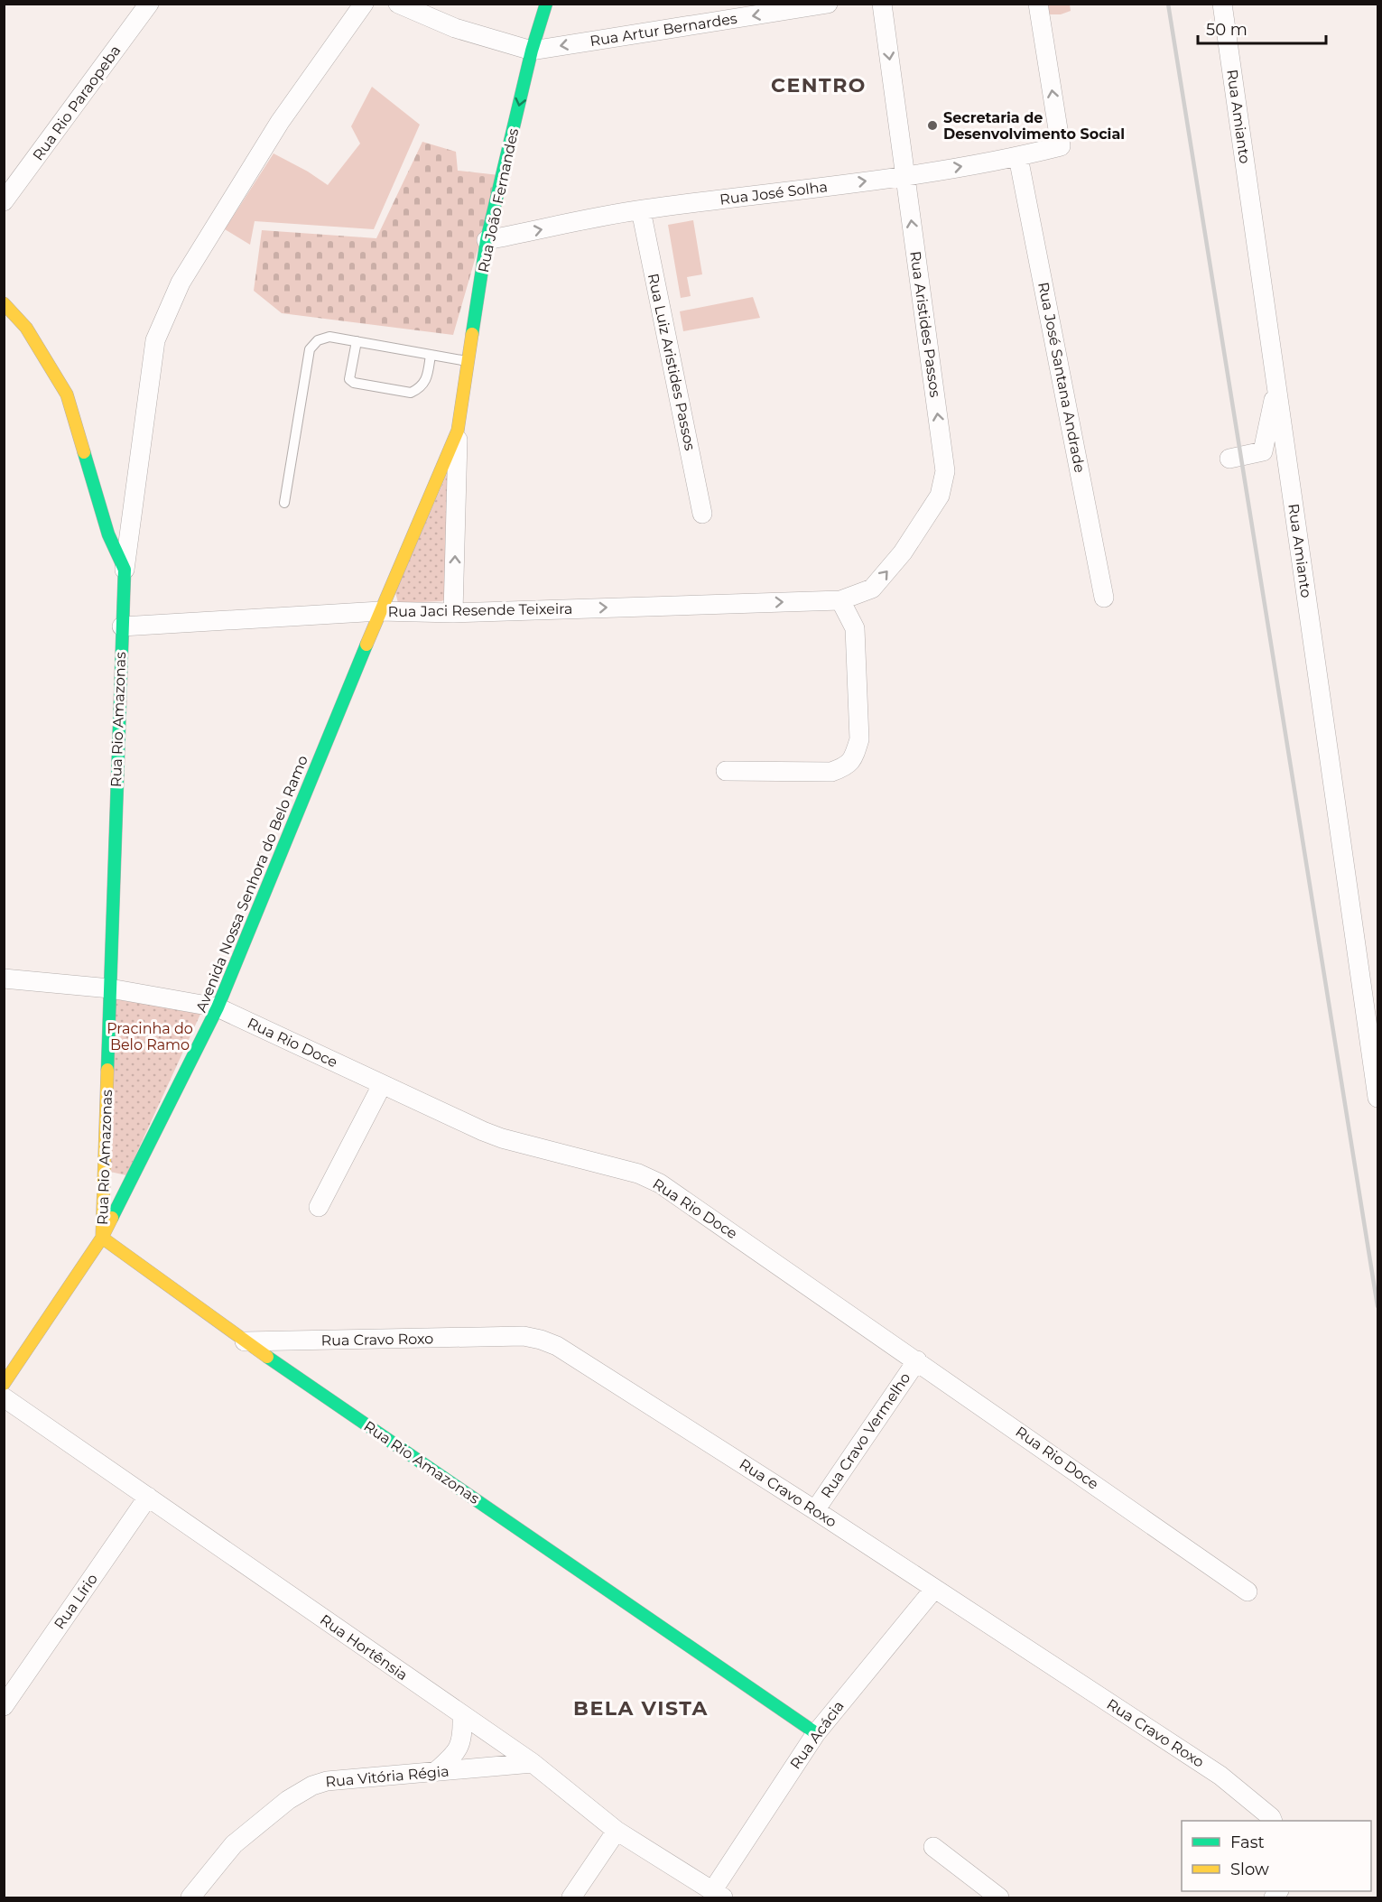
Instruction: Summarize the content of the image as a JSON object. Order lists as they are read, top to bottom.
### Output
{
  "streets": {
    "street": [
      "Rua Artur Bernardes",
      "Rua Rio Paraopeba",
      "Rua Amianto",
      "Rua José Solha",
      "Rua João Fernandes",
      "Rua Aristides Passos",
      "Rua Luiz Aristides Passos",
      "Rua José Santana Andrade",
      "Rua Jaci Resende Teixeira",
      "Rua Rio Amazonas",
      "Avenida Nossa Senhora do Belo Ramo",
      "Rua Rio Doce",
      "Rua Cravo Roxo",
      "Rua Cravo Vermelho",
      "Rua Lírio",
      "Rua Hortênsia",
      "Rua Acácia",
      "Rua Vitória Régia"
    ]
  },
  "crossings": [
    ["Rua Artur Bernardes", "Rua João Fernandes"],
    ["Rua José Solha", "Rua João Fernandes"],
    ["Rua José Solha", "Rua Aristides Passos"],
    ["Rua José Solha", "Rua Luiz Aristides Passos"],
    ["Rua José Solha", "Rua José Santana Andrade"],
    ["Rua João Fernandes", "Rua Jaci Resende Teixeira"],
    ["Rua João Fernandes", "Avenida Nossa Senhora do Belo Ramo"],
    ["Rua Aristides Passos", "Rua Jaci Resende Teixeira"],
    ["Rua Jaci Resende Teixeira", "Rua Rio Amazonas"],
    ["Rua Jaci Resende Teixeira", "Avenida Nossa Senhora do Belo Ramo"],
    ["Rua Rio Amazonas", "Avenida Nossa Senhora do Belo Ramo"],
    ["Rua Rio Amazonas", "Rua Rio Doce"],
    ["Rua Rio Amazonas", "Rua Cravo Roxo"],
    ["Rua Rio Amazonas", "Rua Acácia"],
    ["Avenida Nossa Senhora do Belo Ramo", "Rua Rio Doce"],
    ["Rua Rio Doce", "Rua Cravo Vermelho"],
    ["Rua Cravo Roxo", "Rua Cravo Vermelho"],
    ["Rua Cravo Roxo", "Rua Acácia"],
    ["Rua Lírio", "Rua Hortênsia"],
    ["Rua Hortênsia", "Rua Acácia"],
    ["Rua Hortênsia", "Rua Vitória Régia"]
  ],
  "one_way": ["Rua Artur Bernardes", "Rua José Solha", "Rua Jaci Resende Teixeira"],
  "districts": ["CENTRO", "BELA VISTA"],
  "parks": ["Pracinha do Belo Ramo"],
  "places": ["Secretaria de Desenvolvimento Social"],
  "legend": ["Fast", "Slow"],
  "scale_bar": "50 m"
}
